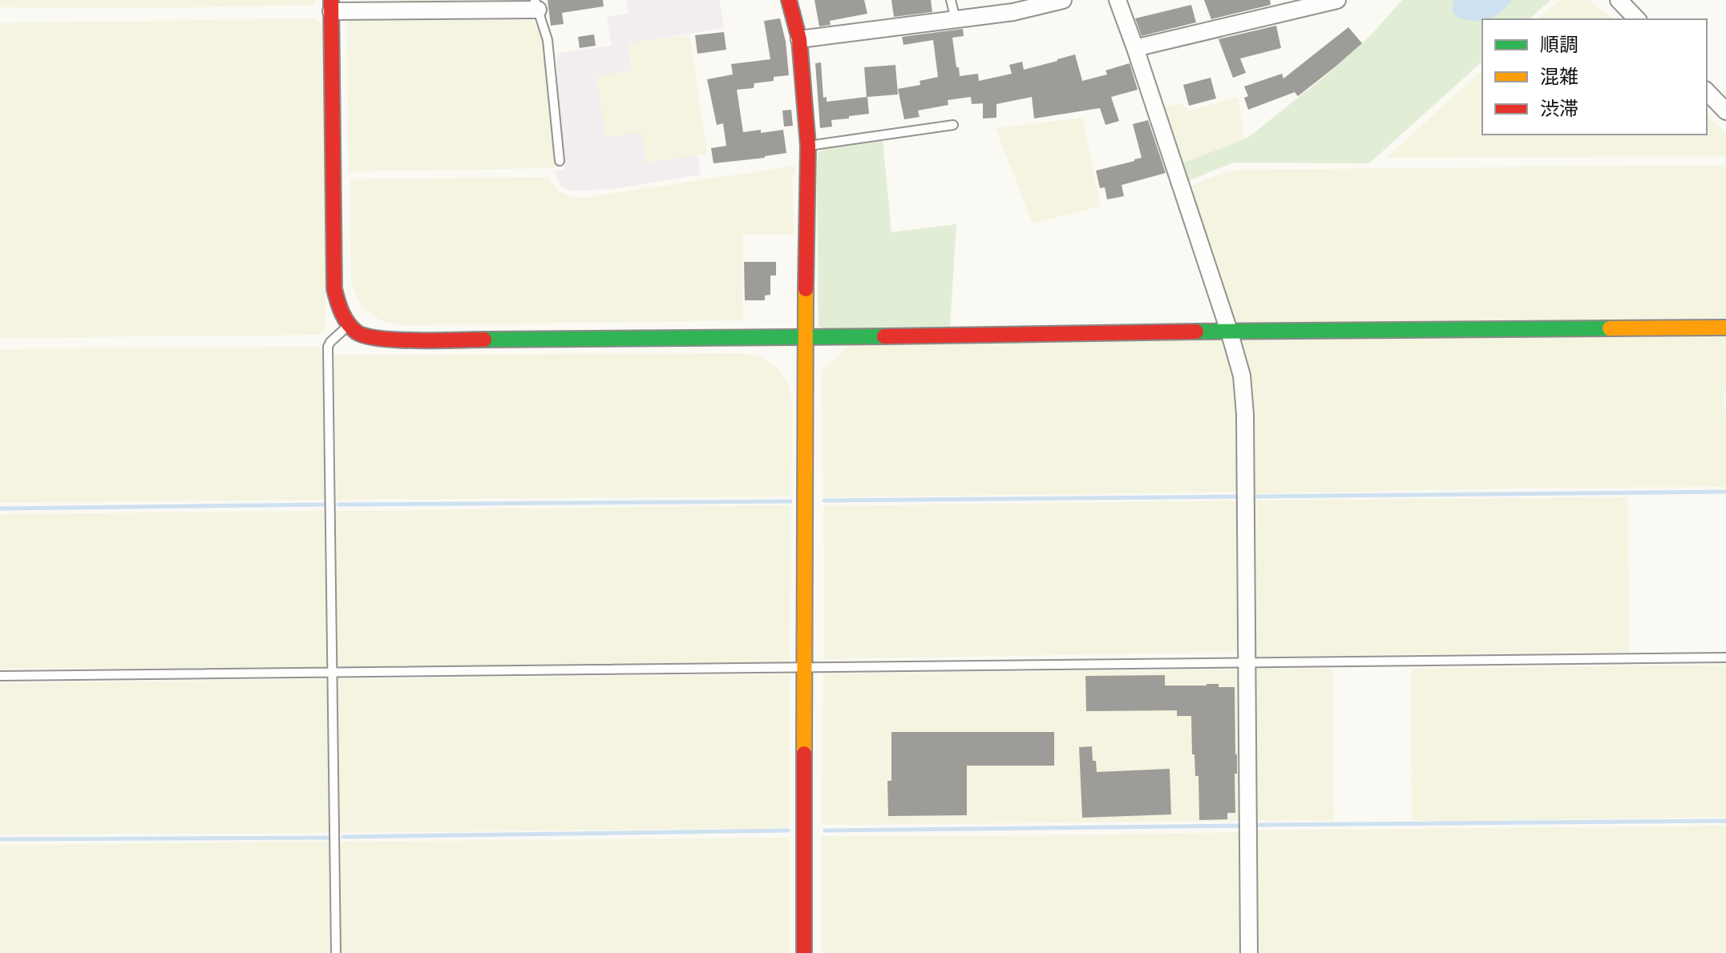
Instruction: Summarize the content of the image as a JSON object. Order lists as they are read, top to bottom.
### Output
{
  "legend": ["順調", "混雑", "渋滞"]
}
